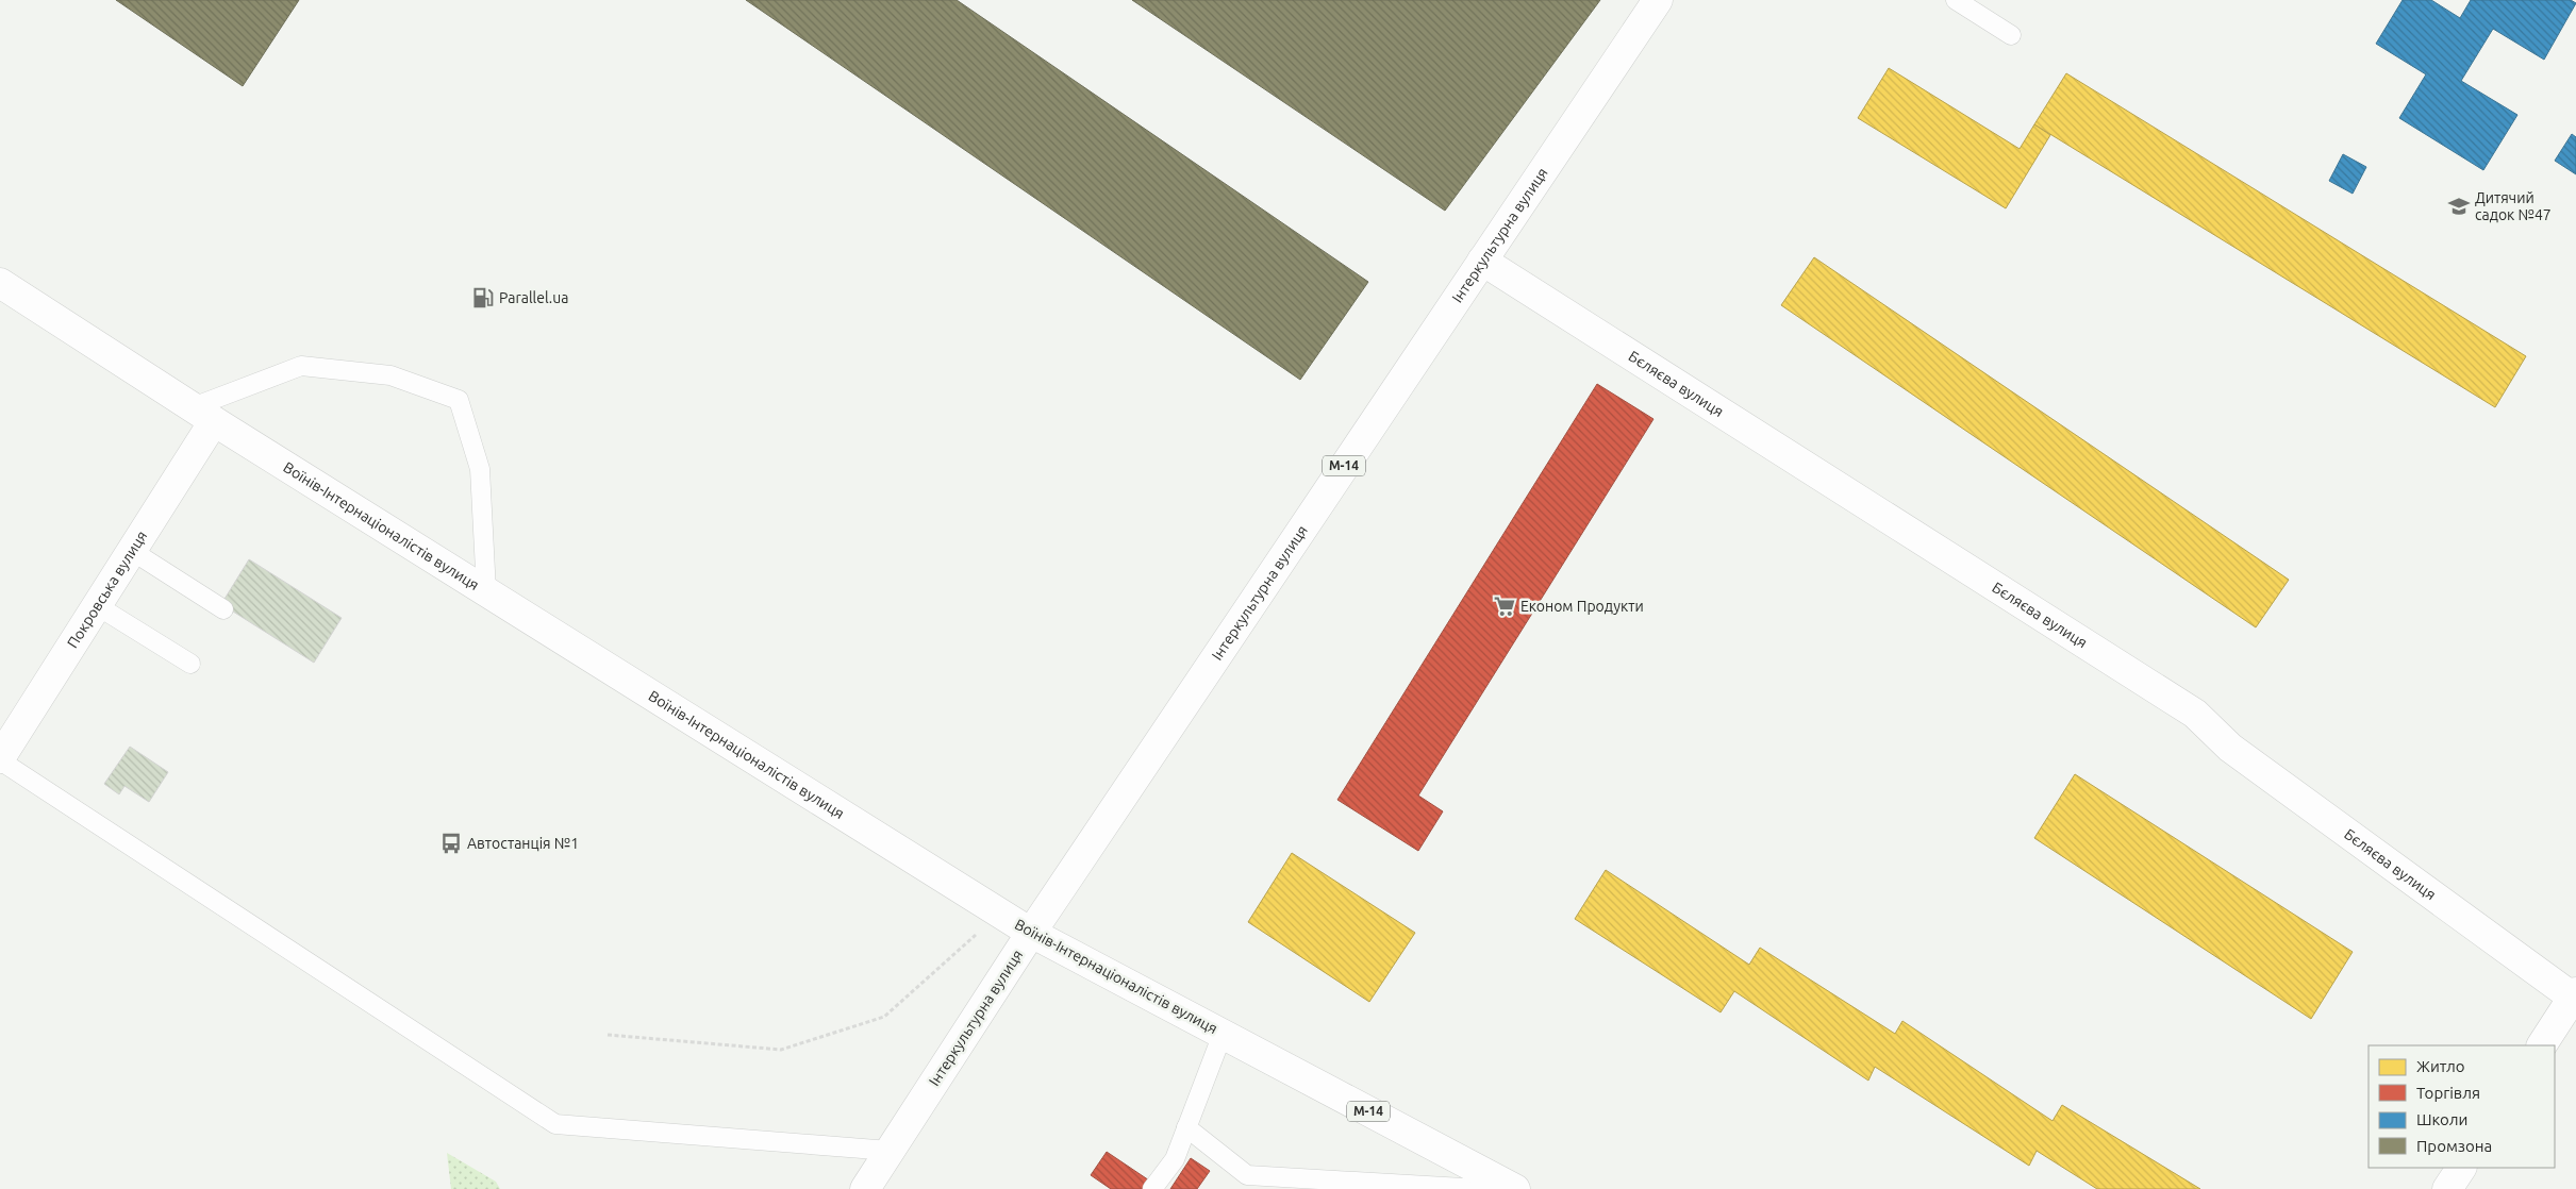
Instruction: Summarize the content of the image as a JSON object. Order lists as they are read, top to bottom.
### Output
{
  "streets": {
    "main road": [
      "Інтеркультурна вулиця",
      "Бєляєва вулиця",
      "М-14",
      "Воїнів-Інтернаціоналістів вулиця",
      "Покровська вулиця"
    ]
  },
  "crossings": [
    ["Інтеркультурна вулиця", "Бєляєва вулиця"],
    ["Інтеркультурна вулиця", "Воїнів-Інтернаціоналістів вулиця"],
    ["Воїнів-Інтернаціоналістів вулиця", "Покровська вулиця"]
  ],
  "places": {
    "school or university": ["Дитячий садок №47"],
    "fuel station": ["Parallel.ua"],
    "supermarket": ["Економ Продукти"],
    "bus stop": ["Автостанція №1"]
  },
  "legend": [
    "Житло",
    "Торгівля",
    "Школи",
    "Промзона"
  ]
}
